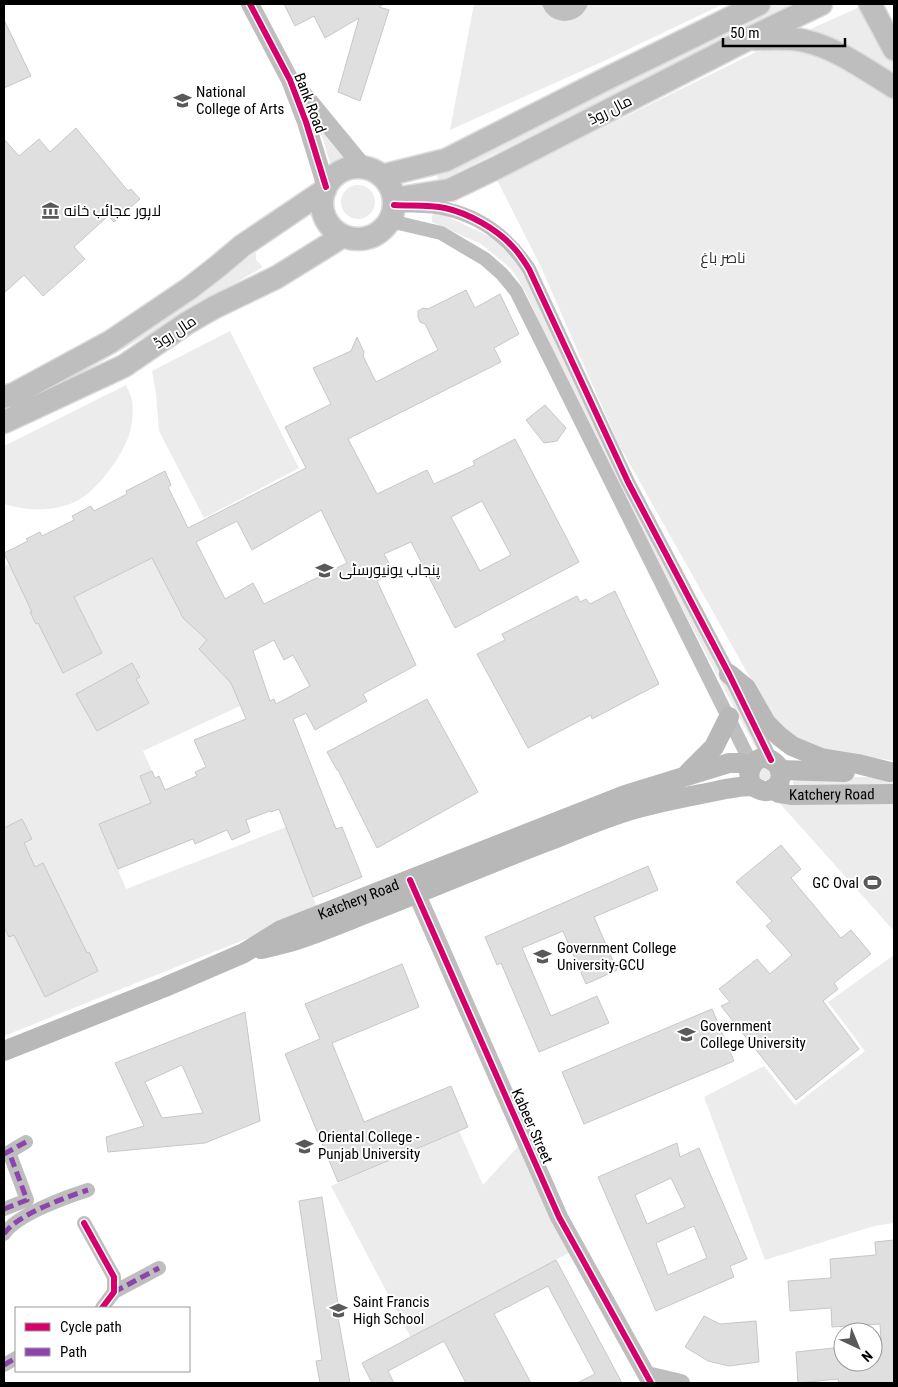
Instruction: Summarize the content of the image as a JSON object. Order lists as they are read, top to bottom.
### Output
{
  "streets": {
    "main road": ["مال روڈ", "Katchery Road"],
    "street": ["Bank Road", "Kabeer Street"]
  },
  "crossings": [
    ["Bank Road", "مال روڈ"],
    ["Katchery Road", "Kabeer Street"]
  ],
  "parks": ["ناصر باغ"],
  "places": {
    "school or university": [
      "National College of Arts",
      "پنجاب یونیورسٹی",
      "Government College University-GCU",
      "Government College University",
      "Oriental College - Punjab University",
      "Saint Francis High School"
    ],
    "museum": ["لاہور عجائب خانه"],
    "sports": ["GC Oval"]
  },
  "legend": ["Cycle path", "Path"],
  "scale_bar": "50 m",
  "north": "bottom right"
}
